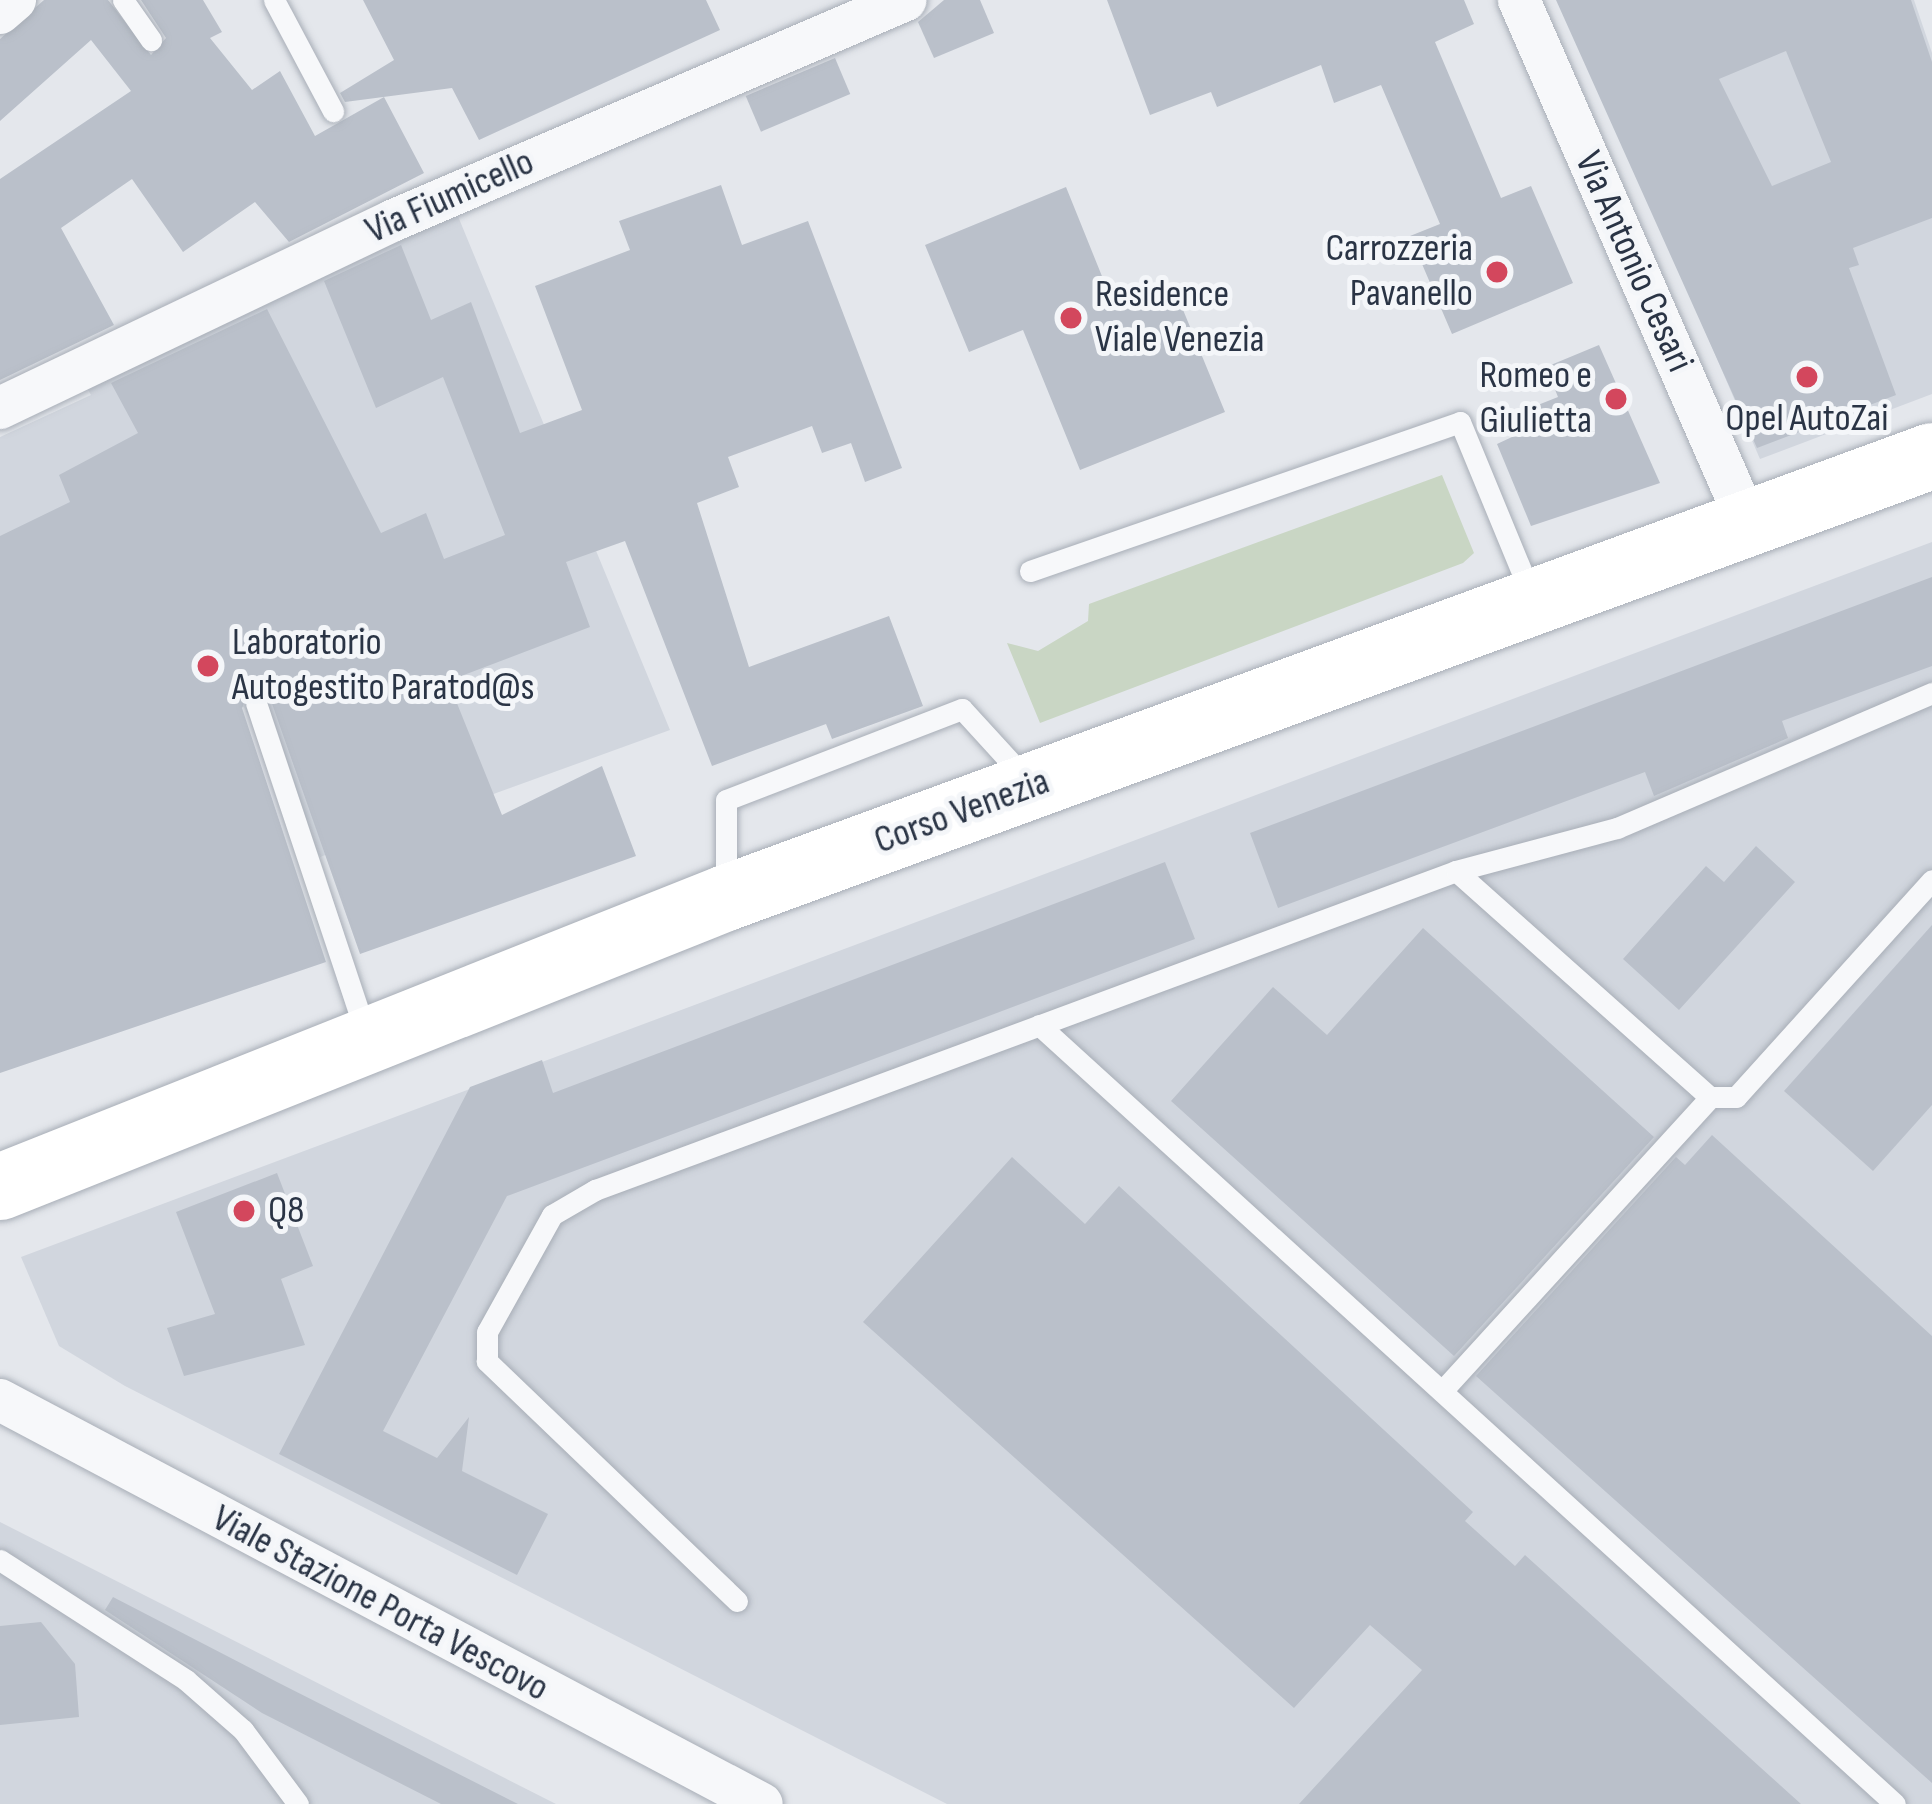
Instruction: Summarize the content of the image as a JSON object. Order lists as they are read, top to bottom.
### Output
{
  "streets": {
    "main road": ["Corso Venezia"],
    "street": ["Via Fiumicello", "Via Antonio Cesari", "Viale Stazione Porta Vescovo"]
  },
  "crossings": [
    ["Via Antonio Cesari", "Corso Venezia"]
  ],
  "places": [
    "Carrozzeria Pavanello",
    "Residence Viale Venezia",
    "Opel AutoZai",
    "Romeo e Giulietta",
    "Laboratorio Autogestito Paratod@s",
    "Q8"
  ]
}
